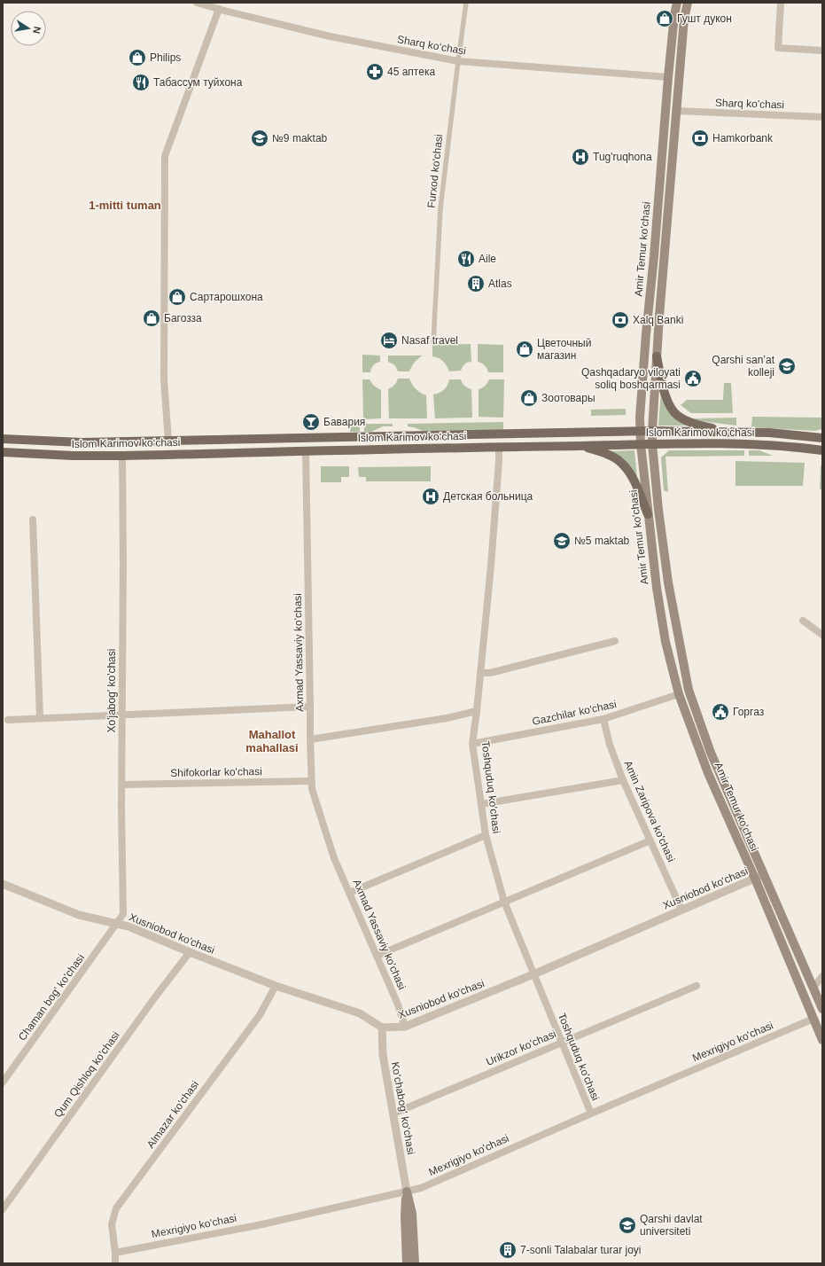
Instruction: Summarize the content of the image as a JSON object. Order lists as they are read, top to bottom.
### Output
{
  "streets": {
    "main road": ["Amir Temur ko'chasi", "Islom Karimov ko‘chasi", "Ko‘chabog‘ ko‘chasi"],
    "street": [
      "Sharq ko‘chasi",
      "Sharq ko'chasi",
      "Furxod ko'chasi",
      "Axmad Yassaviy ko'chasi",
      "Xo'jabog' ko'chasi",
      "Gazchilar ko'chasi",
      "Shifokorlar ko'chasi",
      "Toshquduq ko'chasi",
      "Amin Zaripova ko'chasi",
      "Xusniobod ko'chasi",
      "Chaman bog' ko'chasi",
      "Mexrigiyo ko'chasi",
      "Urikzor ko'chasi",
      "Qum Qishloq ko'chasi",
      "Almazar ko'chasi"
    ]
  },
  "crossings": [
    ["Sharq ko‘chasi", "Furxod ko'chasi"],
    ["Sharq ko‘chasi", "Amir Temur ko'chasi"],
    ["Sharq ko'chasi", "Amir Temur ko'chasi"],
    ["Amir Temur ko'chasi", "Islom Karimov ko‘chasi"],
    ["Amir Temur ko'chasi", "Gazchilar ko'chasi"],
    ["Amir Temur ko'chasi", "Xusniobod ko'chasi"],
    ["Amir Temur ko'chasi", "Mexrigiyo ko'chasi"],
    ["Islom Karimov ko‘chasi", "Axmad Yassaviy ko'chasi"],
    ["Islom Karimov ko‘chasi", "Xo'jabog' ko'chasi"],
    ["Islom Karimov ko‘chasi", "Toshquduq ko'chasi"],
    ["Axmad Yassaviy ko'chasi", "Shifokorlar ko'chasi"],
    ["Axmad Yassaviy ko'chasi", "Xusniobod ko'chasi"],
    ["Xo'jabog' ko'chasi", "Shifokorlar ko'chasi"],
    ["Xo'jabog' ko'chasi", "Xusniobod ko'chasi"],
    ["Xo'jabog' ko'chasi", "Chaman bog' ko'chasi"],
    ["Gazchilar ko'chasi", "Toshquduq ko'chasi"],
    ["Gazchilar ko'chasi", "Amin Zaripova ko'chasi"],
    ["Toshquduq ko'chasi", "Xusniobod ko'chasi"],
    ["Toshquduq ko'chasi", "Mexrigiyo ko'chasi"],
    ["Toshquduq ko'chasi", "Urikzor ko'chasi"],
    ["Amin Zaripova ko'chasi", "Xusniobod ko'chasi"],
    ["Xusniobod ko'chasi", "Chaman bog' ko'chasi"],
    ["Xusniobod ko'chasi", "Qum Qishloq ko'chasi"],
    ["Xusniobod ko'chasi", "Ko‘chabog‘ ko‘chasi"],
    ["Xusniobod ko'chasi", "Almazar ko'chasi"],
    ["Mexrigiyo ko'chasi", "Ko‘chabog‘ ko‘chasi"],
    ["Mexrigiyo ko'chasi", "Almazar ko'chasi"],
    ["Urikzor ko'chasi", "Ko‘chabog‘ ko‘chasi"]
  ],
  "districts": ["1-mitti tuman", "Mahallot mahallasi"],
  "places": {
    "shop": [
      "Гушт дукон",
      "Philips",
      "Сартарошхона",
      "Багозза",
      "Цветочный магазин",
      "Зоотовары"
    ],
    "pharmacy": ["45 аптека"],
    "restaurant": ["Табассум туйхона", "Aile"],
    "school or university": [
      "№9 maktab",
      "Qarshi san’at kolleji",
      "№5 maktab",
      "Qarshi davlat universiteti"
    ],
    "bank": ["Hamkorbank", "Xalq Banki"],
    "hospital": ["Tug'ruqhona", "Детская больница"],
    "building": ["Atlas", "7-sonli Talabalar turar joyi"],
    "hotel": ["Nasaf travel"],
    "public building": ["Qashqadaryo viloyati soliq boshqarmasi", "Горгаз"],
    "bar": ["Бавария"]
  },
  "north": "right"
}
